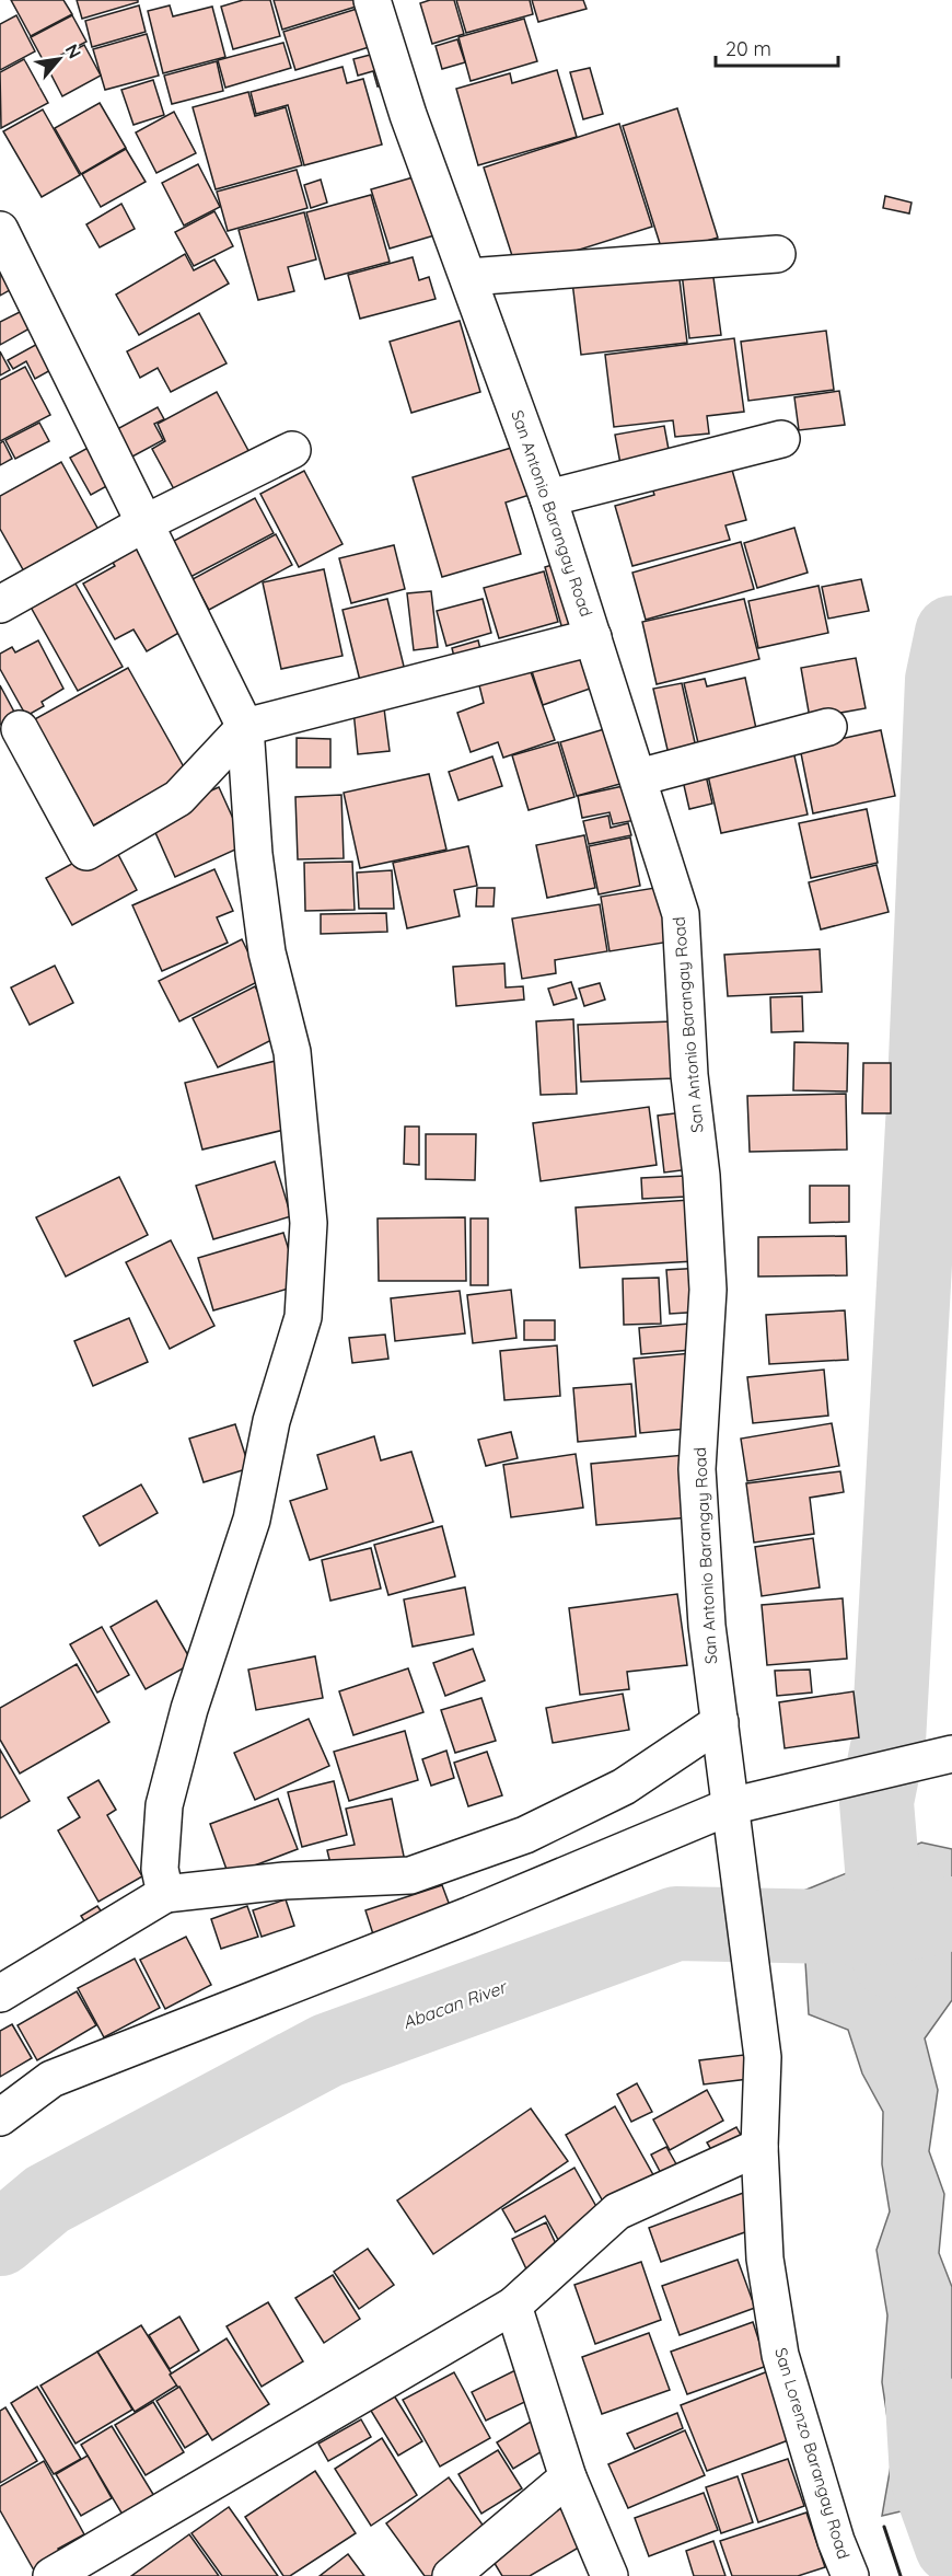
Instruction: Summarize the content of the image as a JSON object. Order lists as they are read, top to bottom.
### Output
{
  "streets": {
    "street": ["San Antonio Barangay Road", "San Lorenzo Barangay Road"]
  },
  "crossings": [
    ["San Antonio Barangay Road", "San Lorenzo Barangay Road"]
  ],
  "water": ["Abacan River"],
  "scale_bar": "20 m",
  "north": "top right"
}
